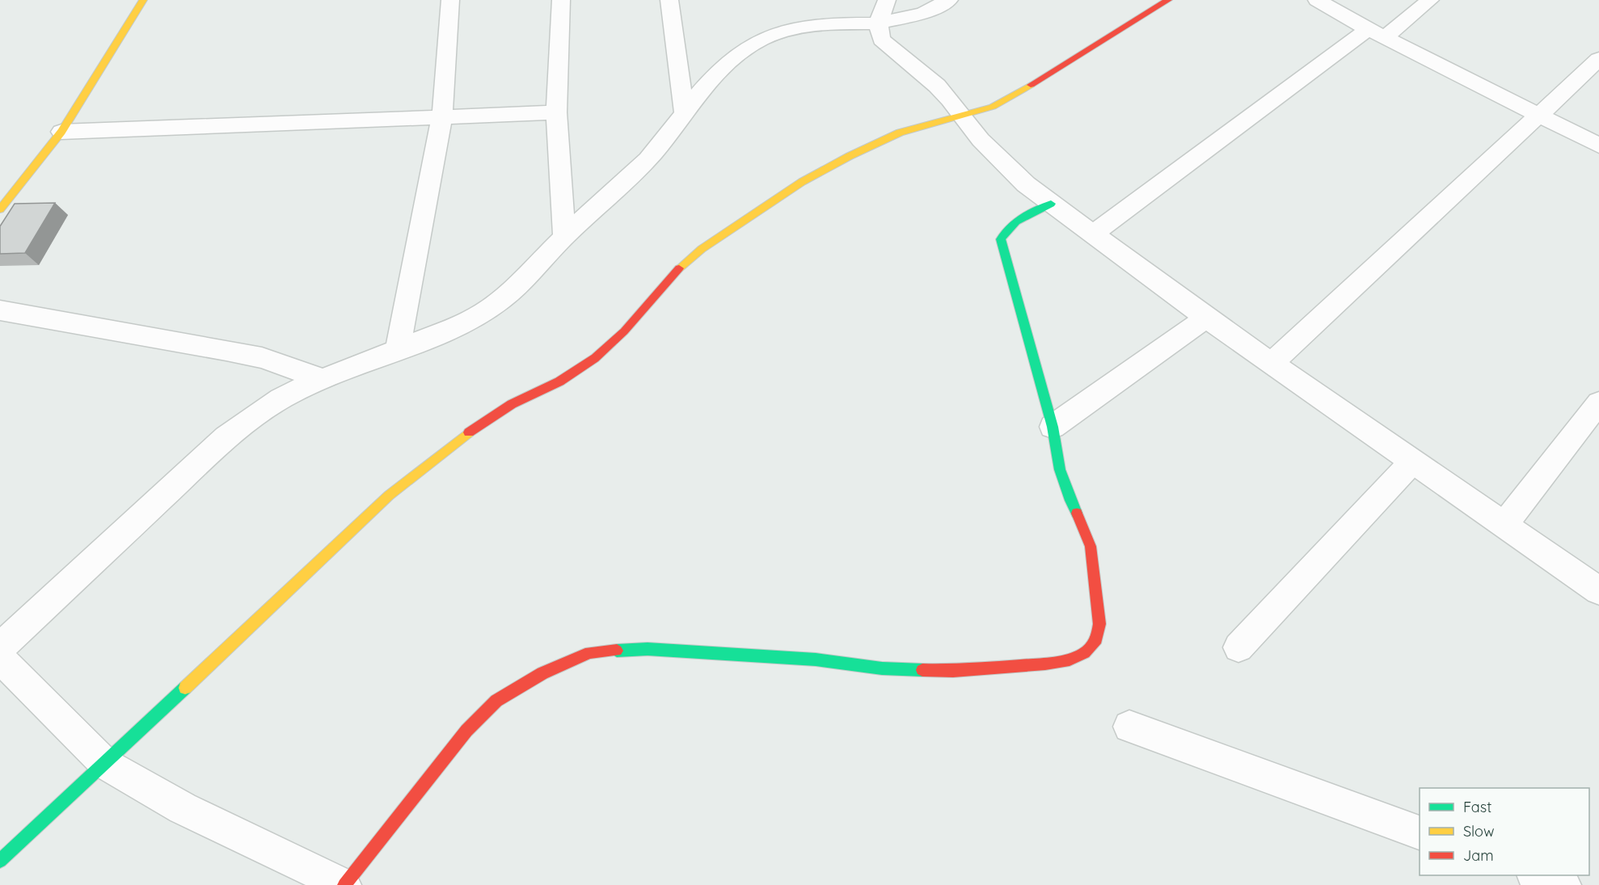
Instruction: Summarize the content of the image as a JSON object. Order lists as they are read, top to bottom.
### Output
{
  "legend": ["Fast", "Slow", "Jam"]
}
